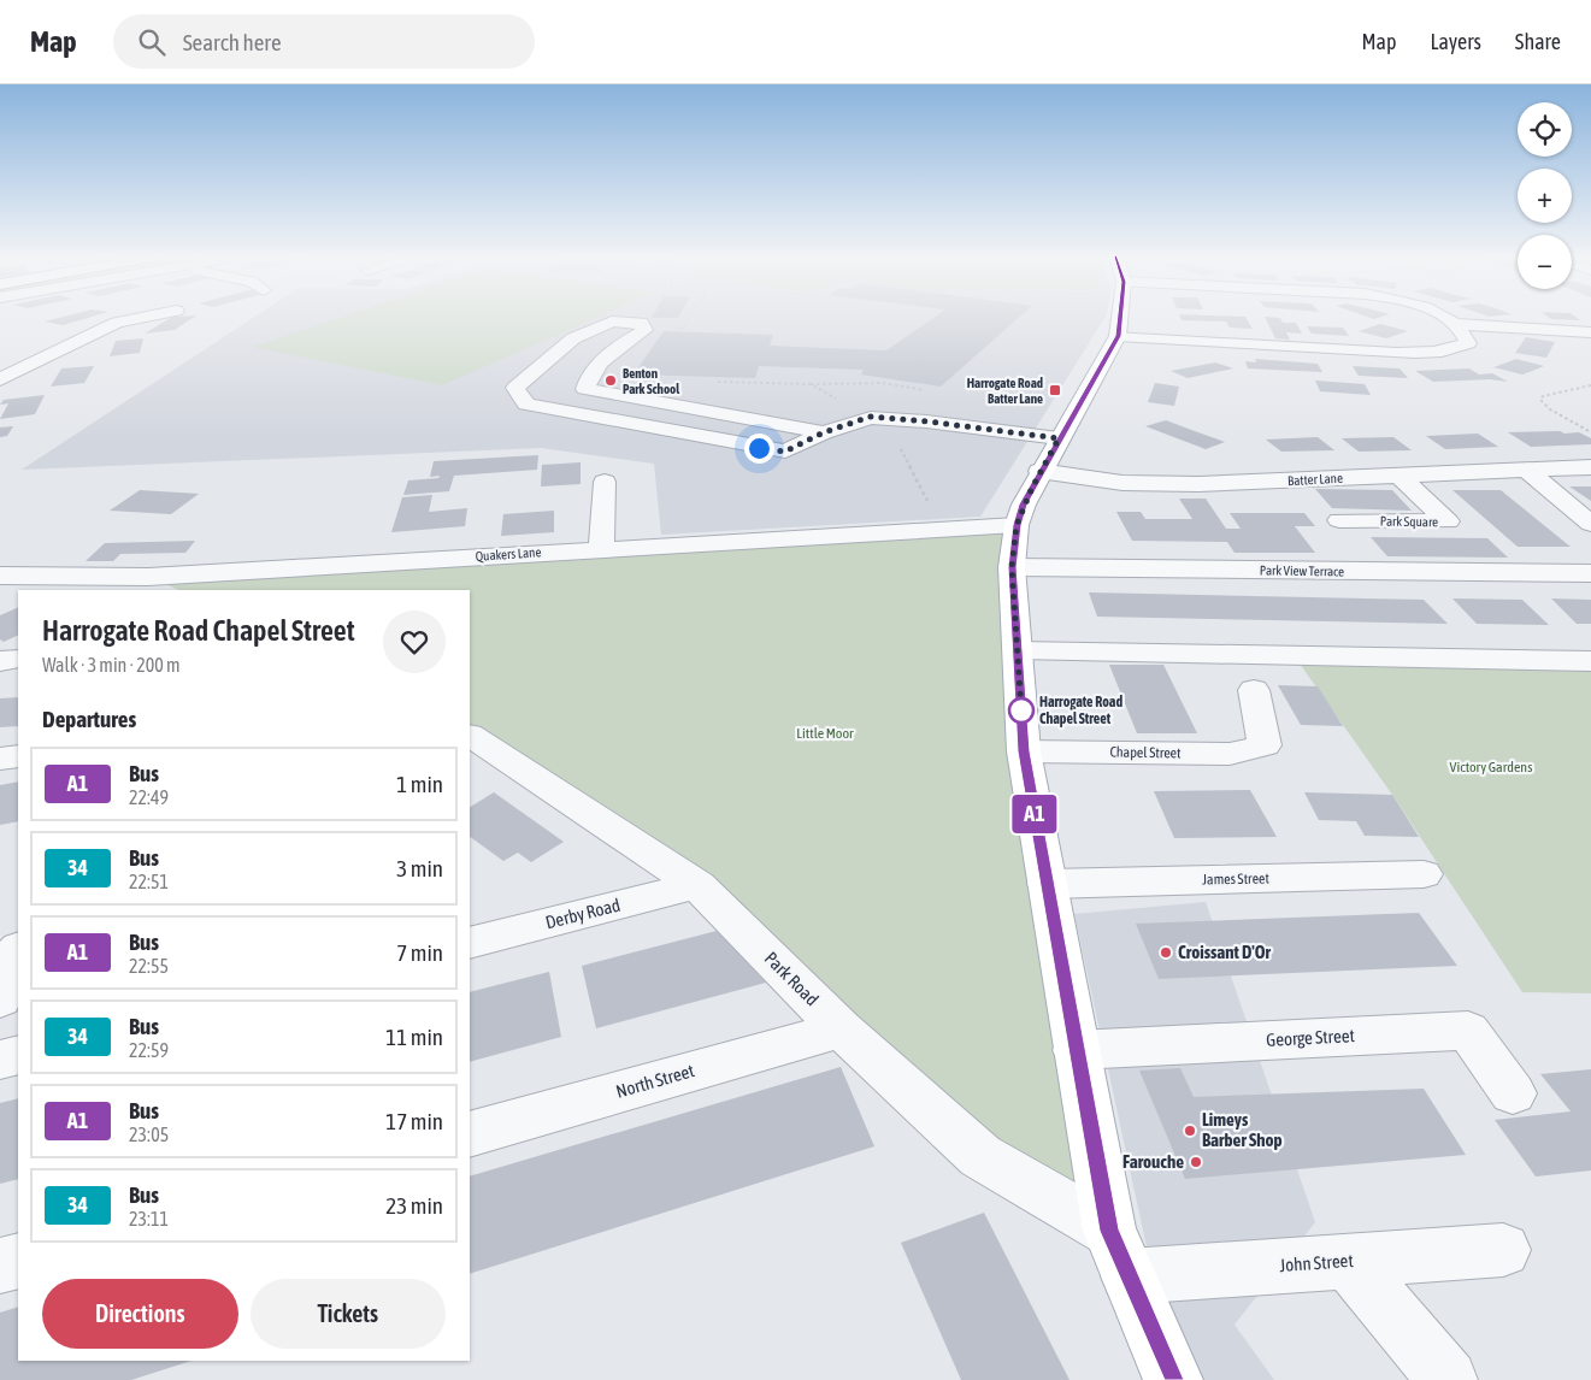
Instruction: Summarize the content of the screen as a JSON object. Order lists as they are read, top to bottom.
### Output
{
  "streets": {
    "street": [
      "Batter Lane",
      "Park Square",
      "Quakers Lane",
      "Park View Terrace",
      "Chapel Street",
      "James Street",
      "Derby Road",
      "Park Road",
      "George Street",
      "North Street",
      "John Street"
    ]
  },
  "crossings": [
    ["Batter Lane", "Park Square"],
    ["Derby Road", "Park Road"],
    ["Park Road", "North Street"],
    ["Park Road", "John Street"]
  ],
  "parks": ["Little Moor", "Victory Gardens"],
  "places": {
    "other": [
      "Benton Park School",
      "Harrogate Road Chapel Street",
      "Croissant D'Or",
      "Limeys Barber Shop",
      "Farouche"
    ],
    "transit": ["Harrogate Road Batter Lane"]
  },
  "lines": ["bus line A1"],
  "page": {
    "header": "Map",
    "search": "Search here",
    "nav": ["Map", "Layers", "Share"],
    "on_map": "A1",
    "map_buttons": ["+", "−"],
    "heading": [
      ["Harrogate Road Chapel Street", "Walk · 3 min · 200 m"],
      "Departures"
    ],
    "list": [
      {
        "mark": "A1",
        "name": "Bus",
        "note": "22:49",
        "value": "1 min"
      },
      {
        "mark": "34",
        "name": "Bus",
        "note": "22:51",
        "value": "3 min"
      },
      {
        "mark": "A1",
        "name": "Bus",
        "note": "22:55",
        "value": "7 min"
      },
      {
        "mark": "34",
        "name": "Bus",
        "note": "22:59",
        "value": "11 min"
      },
      {
        "mark": "A1",
        "name": "Bus",
        "note": "23:05",
        "value": "17 min"
      },
      {
        "mark": "34",
        "name": "Bus",
        "note": "23:11",
        "value": "23 min"
      }
    ],
    "buttons": ["Directions", "Tickets"]
  }
}
